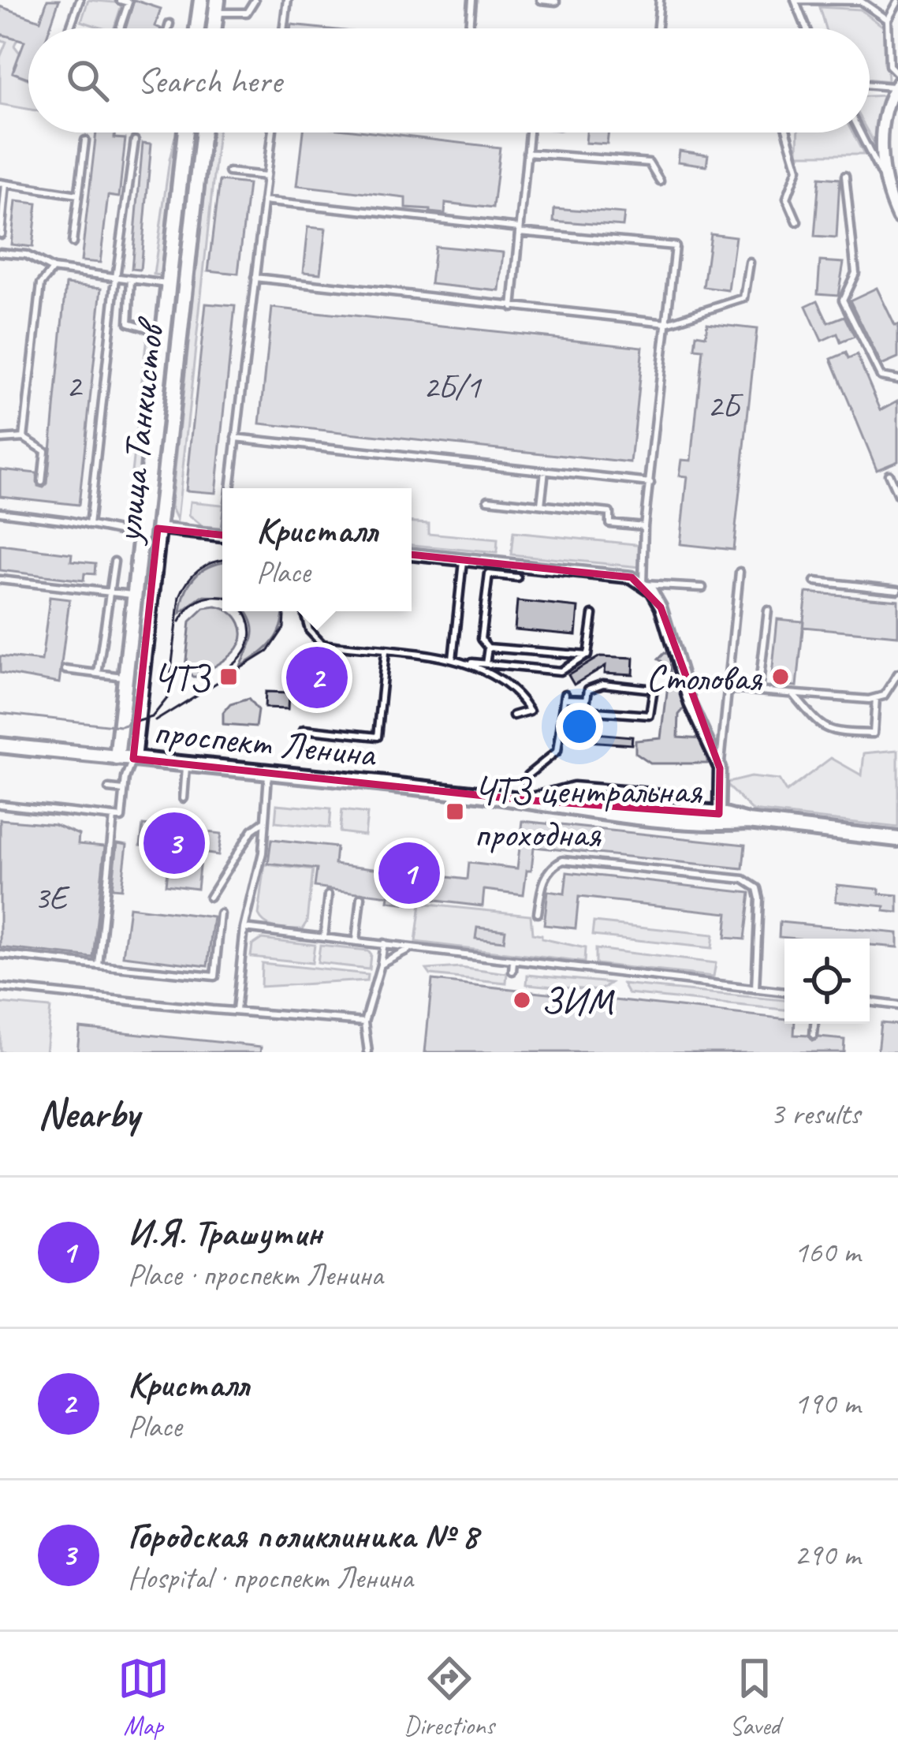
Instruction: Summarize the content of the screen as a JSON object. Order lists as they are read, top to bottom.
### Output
{
  "streets": {
    "main road": ["улица Танкистов", "проспект Ленина"]
  },
  "crossings": [
    ["улица Танкистов", "проспект Ленина"]
  ],
  "places": {
    "transit": ["ЧТЗ", "ЧТЗ центральная проходная"],
    "other": ["Столовая", "ЗИМ"]
  },
  "house_numbers": [
    "2",
    "2Б/1",
    "2Б",
    "3Е"
  ],
  "page": {
    "search": "Search here",
    "popup": ["Кристалл", "Place"],
    "pins": ["2", "3", "1"],
    "heading": ["Nearby", "3 results"],
    "list": [
      {
        "mark": "1",
        "name": "И.Я. Трашутин",
        "note": "Place · проспект Ленина",
        "value": "160 m"
      },
      {
        "mark": "2",
        "name": "Кристалл",
        "note": "Place",
        "value": "190 m"
      },
      {
        "mark": "3",
        "name": "Городская поликлиника № 8",
        "note": "Hospital · проспект Ленина",
        "value": "290 m"
      }
    ],
    "nav": ["Map", "Directions", "Saved"]
  }
}
